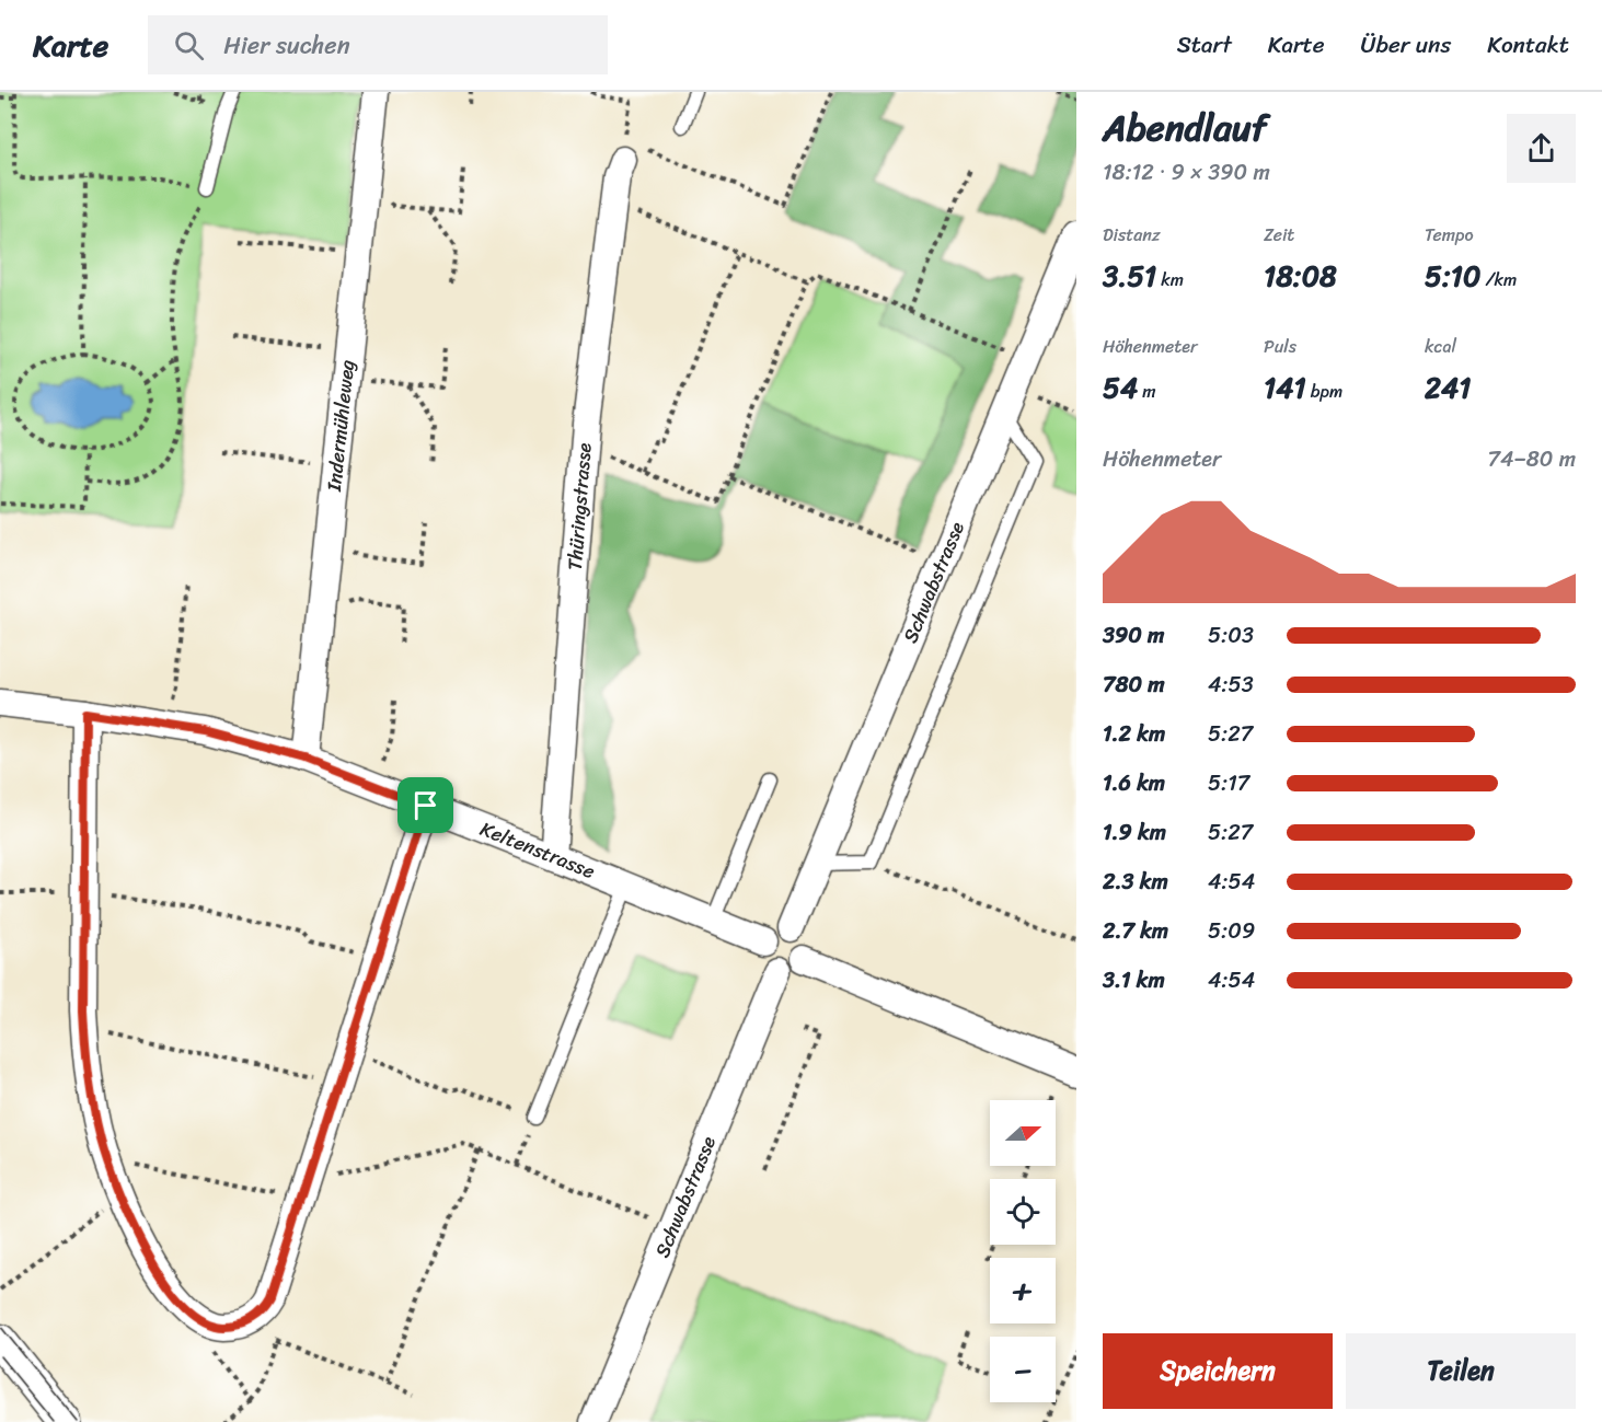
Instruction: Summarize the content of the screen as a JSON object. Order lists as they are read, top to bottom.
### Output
{
  "streets": {
    "street": [
      "Indermühleweg",
      "Thüringstrasse",
      "Schwabstrasse",
      "Keltenstrasse"
    ]
  },
  "crossings": [
    ["Indermühleweg", "Keltenstrasse"],
    ["Thüringstrasse", "Keltenstrasse"],
    ["Schwabstrasse", "Keltenstrasse"]
  ],
  "north": "right",
  "page": {
    "header": "Karte",
    "search": "Hier suchen",
    "nav": [
      "Start",
      "Karte",
      "Über uns",
      "Kontakt"
    ],
    "heading": ["Abendlauf", "18:12 · 9 × 390 m"],
    "stats": [
      ["Distanz", "3.51 km"],
      ["Zeit", "18:08"],
      ["Tempo", "5:10 /km"],
      ["Höhenmeter", "54 m"],
      ["Puls", "141 bpm"],
      ["kcal", "241"]
    ],
    "chart": ["Höhenmeter", "74–80 m"],
    "list": [
      {
        "name": "390 m",
        "note": "5:03"
      },
      {
        "name": "780 m",
        "note": "4:53"
      },
      {
        "name": "1.2 km",
        "note": "5:27"
      },
      {
        "name": "1.6 km",
        "note": "5:17"
      },
      {
        "name": "1.9 km",
        "note": "5:27"
      },
      {
        "name": "2.3 km",
        "note": "4:54"
      },
      {
        "name": "2.7 km",
        "note": "5:09"
      },
      {
        "name": "3.1 km",
        "note": "4:54"
      }
    ],
    "map_buttons": ["+", "−"],
    "buttons": ["Speichern", "Teilen"]
  }
}
